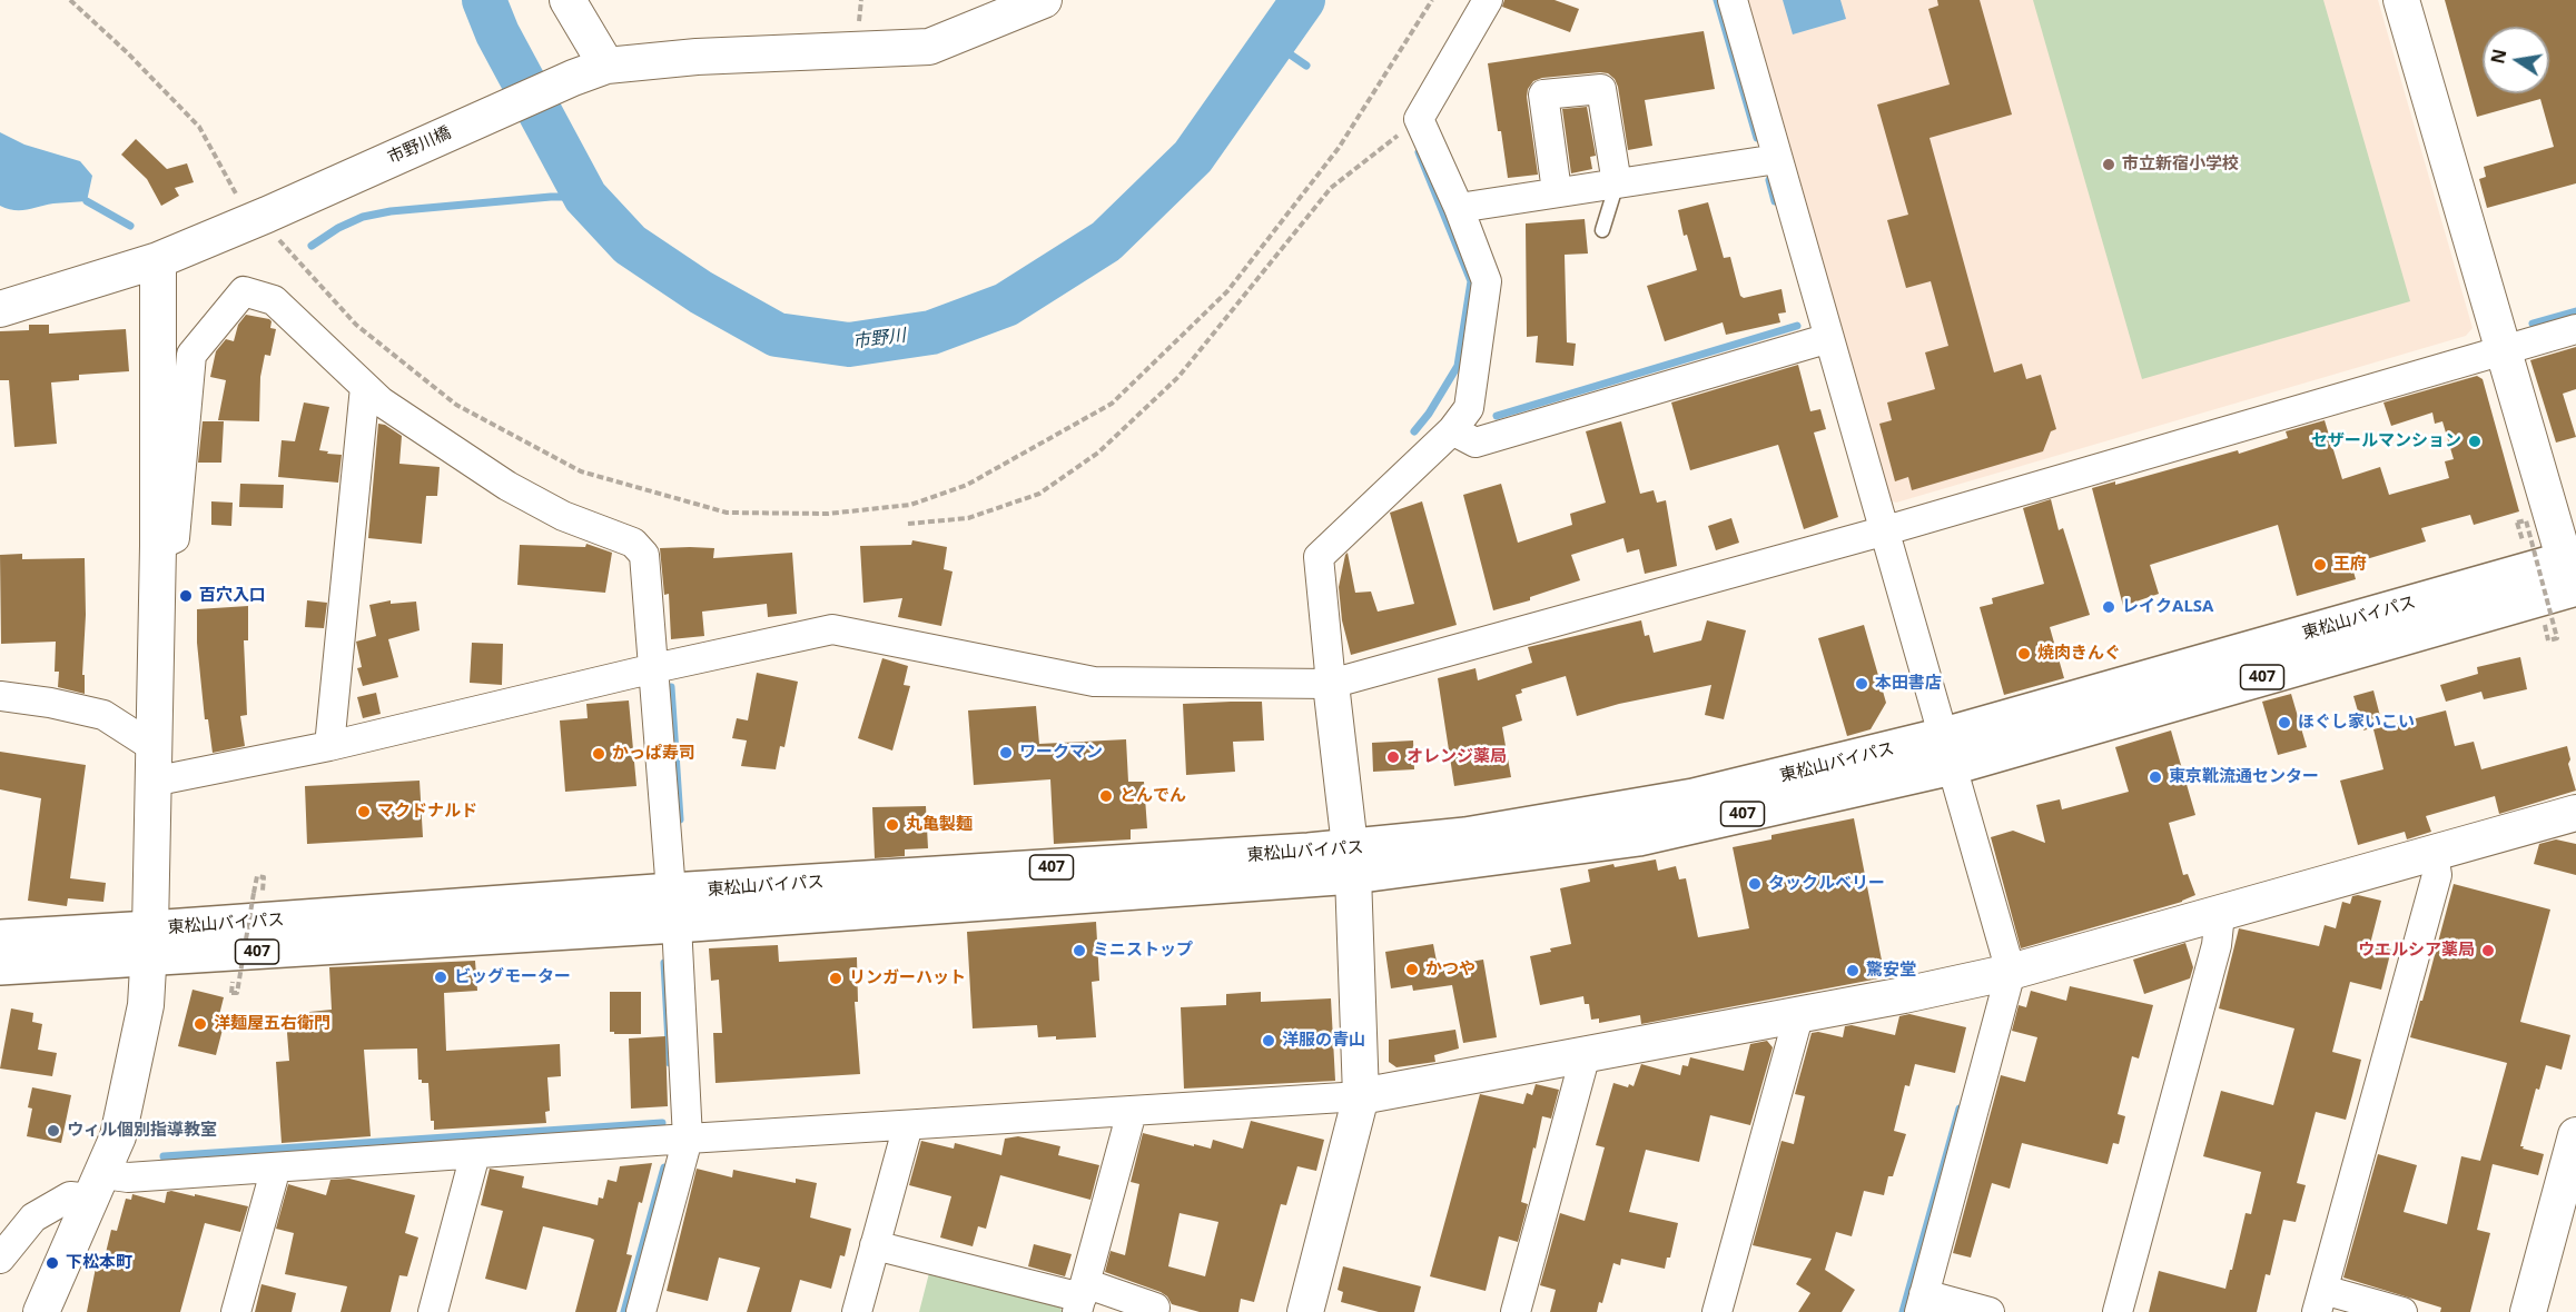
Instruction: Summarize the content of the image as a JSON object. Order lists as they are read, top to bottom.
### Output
{
  "streets": {
    "highway": ["東松山バイパス", "407"],
    "street": ["市野川橋"]
  },
  "water": ["市野川"],
  "places": [
    "市立新宿小学校",
    "セザールマンション",
    "王府",
    "百穴入口",
    "レイクALSA",
    "焼肉きんぐ",
    "本田書店",
    "ほぐし家いこい",
    "ワークマン",
    "かっぱ寿司",
    "オレンジ薬局",
    "東京靴流通センター",
    "とんでん",
    "マクドナルド",
    "丸亀製麺",
    "タックルベリー",
    "ミニストップ",
    "ウエルシア薬局",
    "かつや",
    "驚安堂",
    "ビッグモーター",
    "リンガーハット",
    "洋麺屋五右衛門",
    "洋服の青山",
    "ウィル個別指導教室",
    "下松本町"
  ],
  "north": "left"
}
